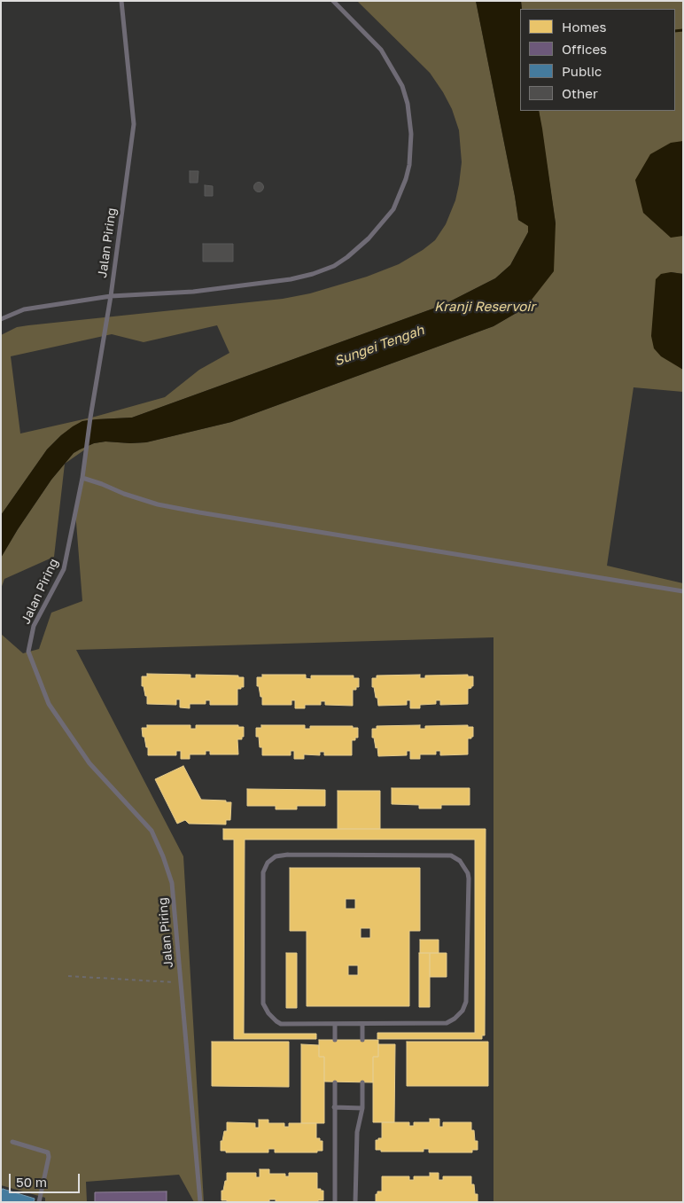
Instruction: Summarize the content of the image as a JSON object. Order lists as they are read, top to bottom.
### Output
{
  "streets": {
    "lane": ["Jalan Piring"]
  },
  "water": ["Kranji Reservoir", "Sungei Tengah"],
  "legend": [
    "Homes",
    "Offices",
    "Public",
    "Other"
  ],
  "scale_bar": "50 m"
}
